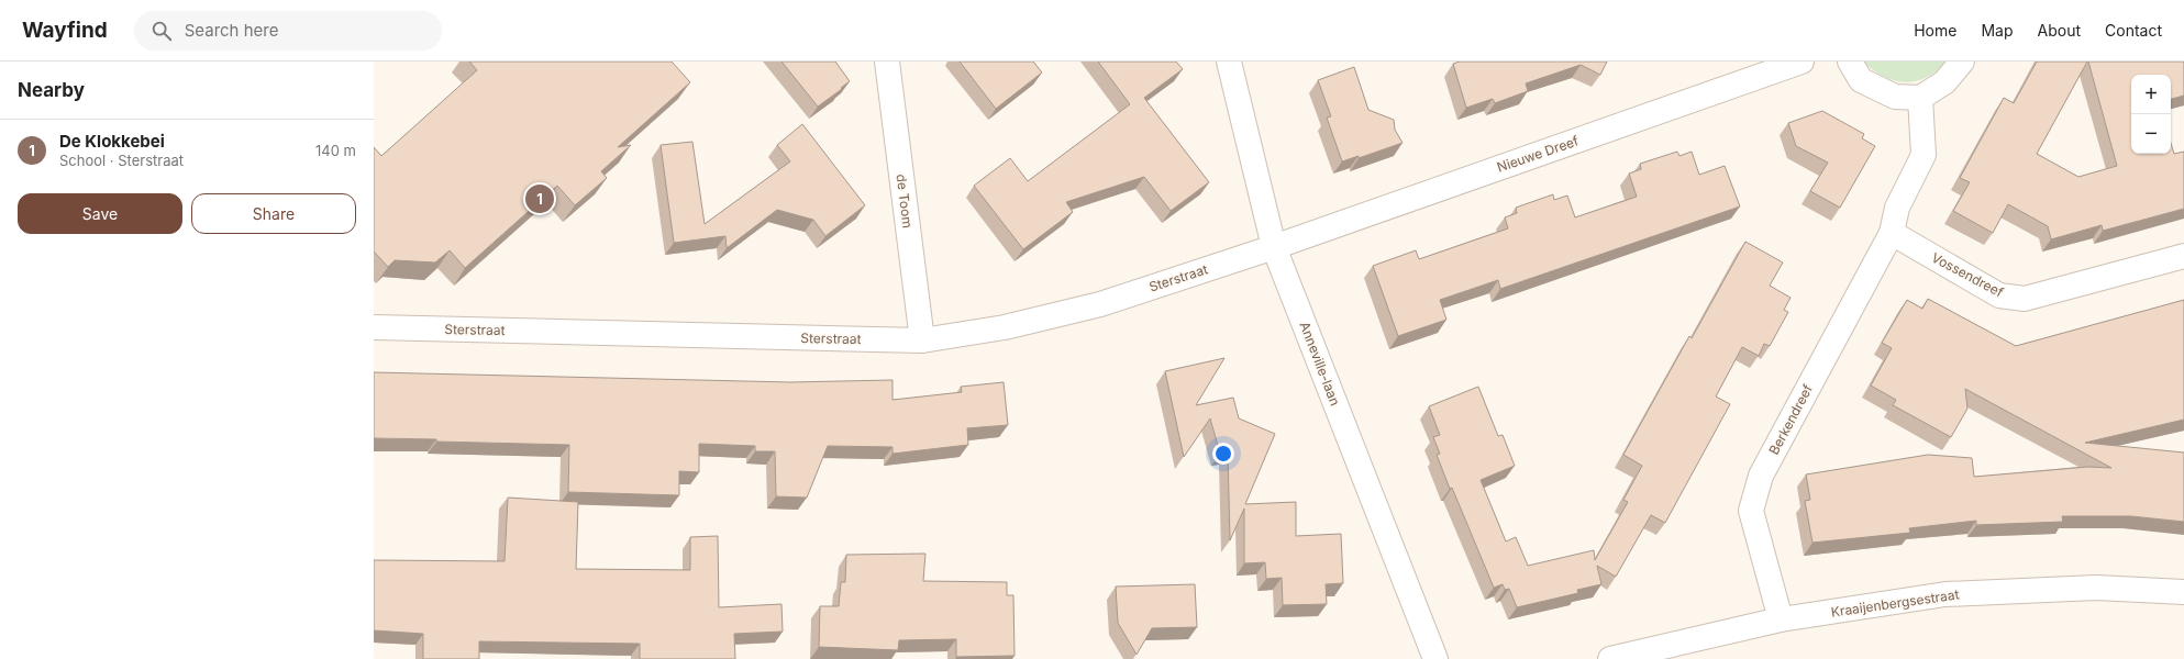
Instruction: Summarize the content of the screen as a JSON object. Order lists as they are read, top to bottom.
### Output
{
  "streets": {
    "street": [
      "Nieuwe Dreef",
      "de Toom",
      "Vossendreef",
      "Sterstraat",
      "Anneville-laan",
      "Berkendreef",
      "Kraaijenbergsestraat"
    ]
  },
  "crossings": [
    ["Nieuwe Dreef", "Sterstraat"],
    ["Nieuwe Dreef", "Anneville-laan"],
    ["de Toom", "Sterstraat"],
    ["Vossendreef", "Berkendreef"],
    ["Sterstraat", "Anneville-laan"],
    ["Berkendreef", "Kraaijenbergsestraat"]
  ],
  "page": {
    "header": "Wayfind",
    "search": "Search here",
    "nav": [
      "Home",
      "Map",
      "About",
      "Contact"
    ],
    "heading": "Nearby",
    "map_buttons": ["+", "−"],
    "list": [
      {
        "mark": "1",
        "name": "De Klokkebei",
        "note": "School · Sterstraat",
        "value": "140 m"
      }
    ],
    "buttons": ["Save", "Share"],
    "pins": "1"
  }
}
